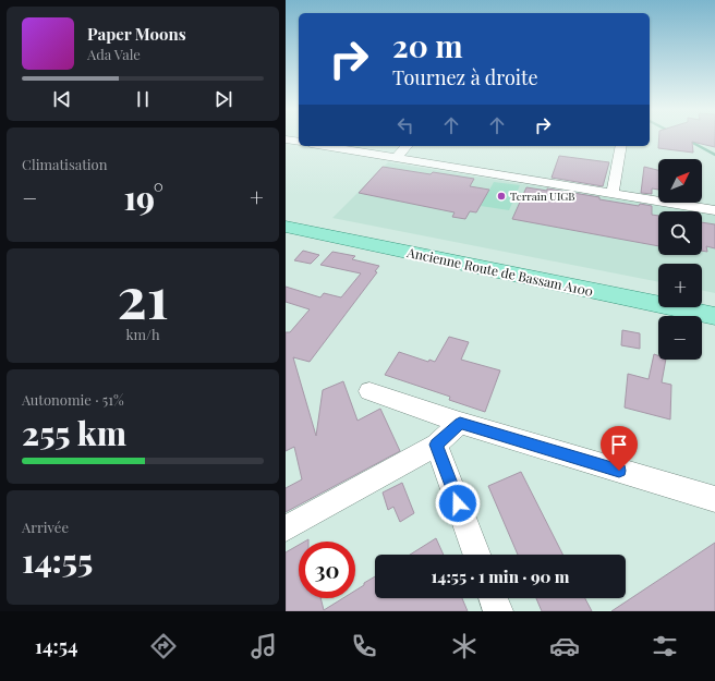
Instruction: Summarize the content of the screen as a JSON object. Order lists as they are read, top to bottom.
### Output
{
  "streets": {
    "main road": ["Ancienne Route de Bassam A100"]
  },
  "places": ["Terrain UIGB"],
  "north": "top right",
  "page": {
    "turn": ["20 m", "Tournez à droite"],
    "song": ["Paper Moons", "Ada Vale"],
    "tile": [
      "Climatisation",
      ["21", "km/h"],
      ["Autonomie · 51%", "255 km"],
      ["Arrivée", "14:55"]
    ],
    "map_buttons": ["+", "−"],
    "heat": ["−", "19°", "+"],
    "limit": "30",
    "trip": "14:55 · 1 min · 90 m",
    "tabs": "14:54"
  }
}
